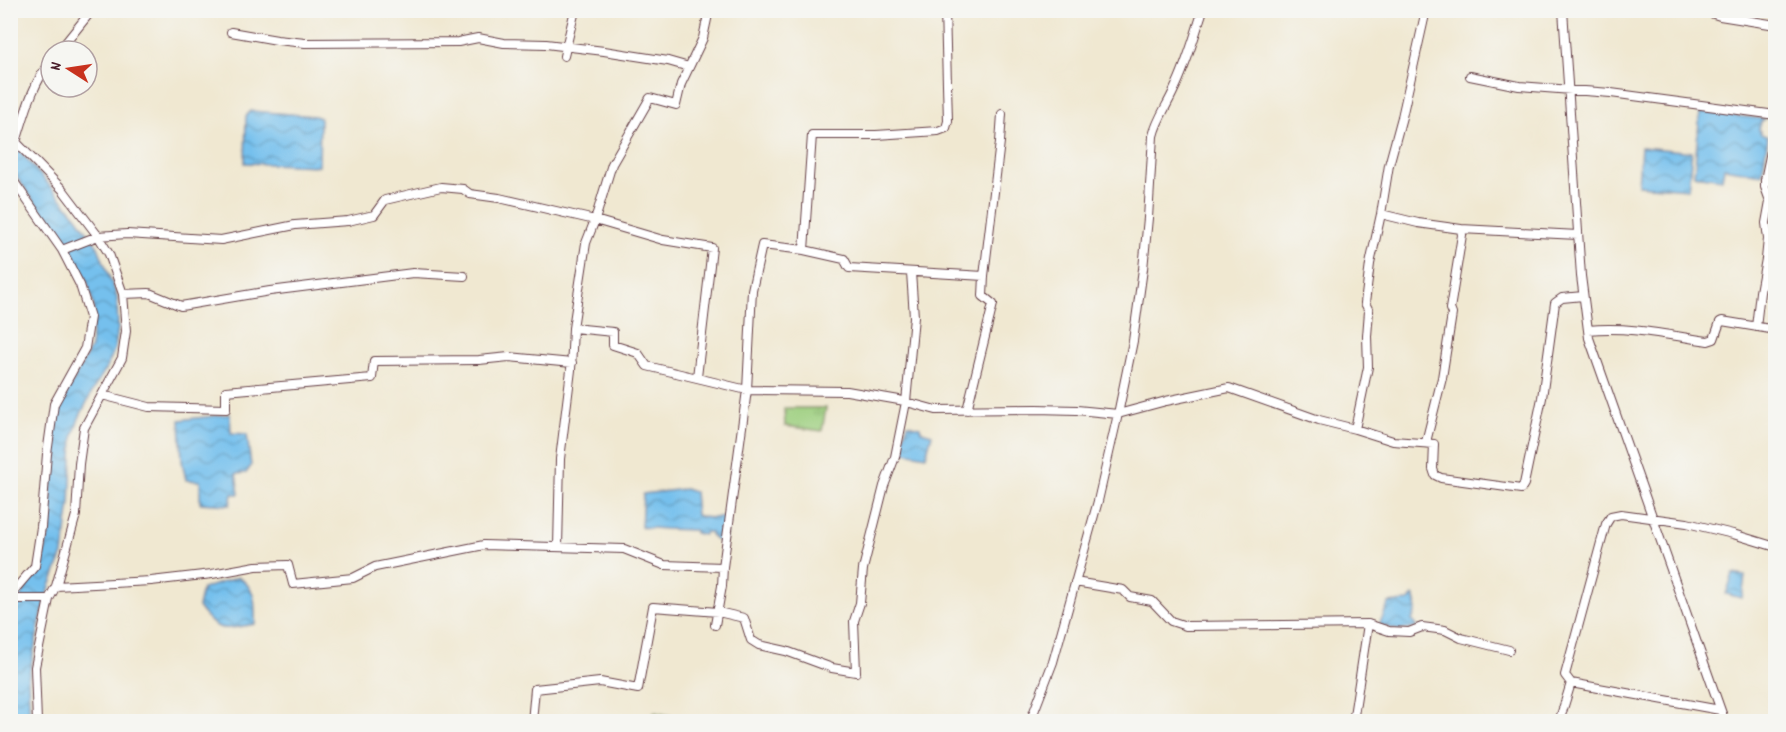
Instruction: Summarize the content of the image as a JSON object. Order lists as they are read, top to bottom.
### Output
{
  "north": "left"
}
